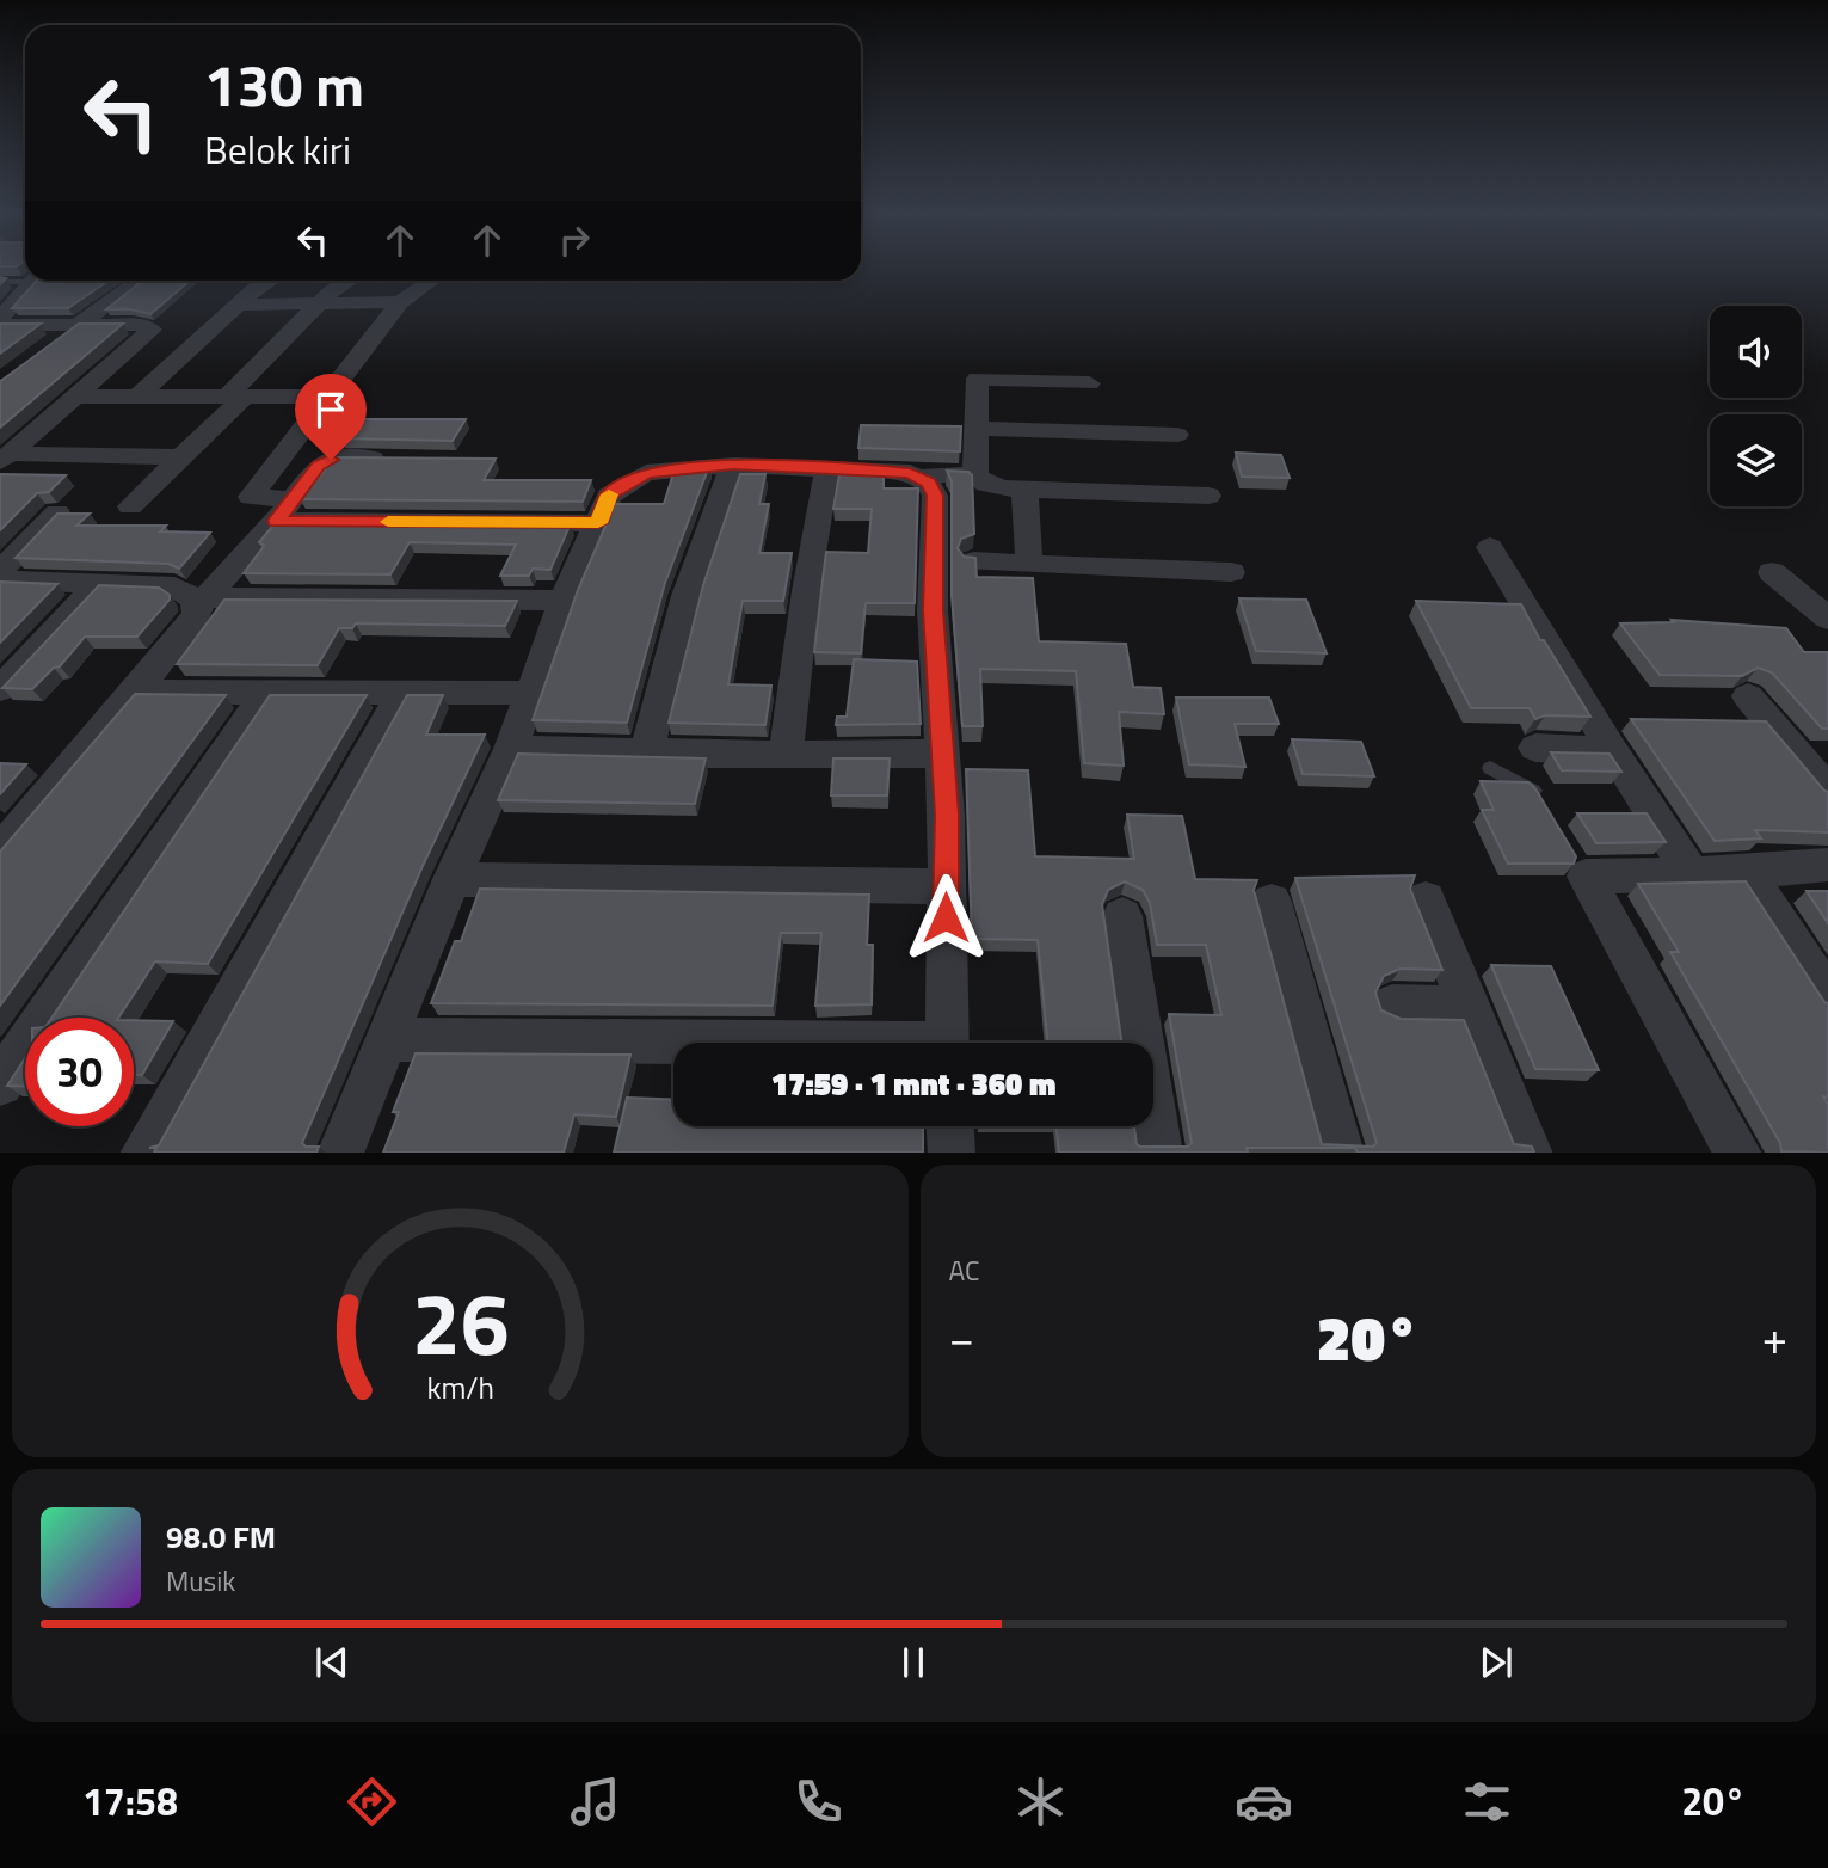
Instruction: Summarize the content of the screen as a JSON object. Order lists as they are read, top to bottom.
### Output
{
  "page": {
    "turn": ["130 m", "Belok kiri"],
    "limit": "30",
    "trip": "17:59 · 1 mnt · 360 m",
    "tile": "AC",
    "heat": ["−", "20°", "+"],
    "song": ["98.0 FM", "Musik"],
    "tabs": ["17:58", "20°"],
    "gauge": ["26", "km/h"]
  }
}
